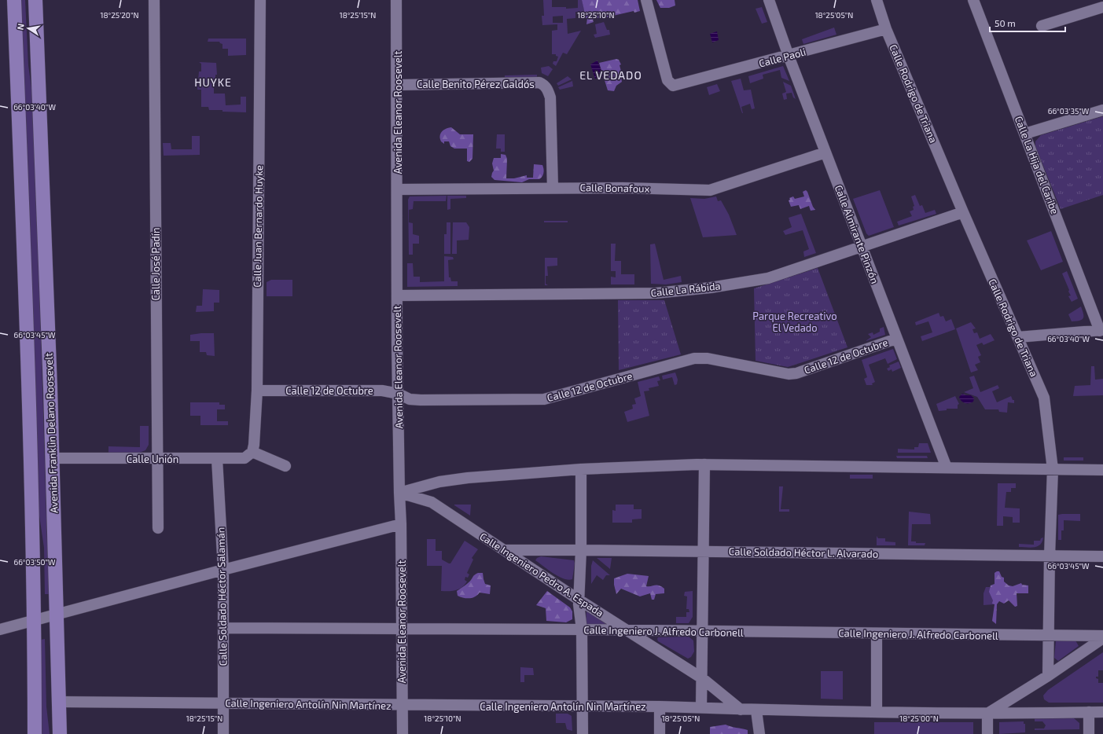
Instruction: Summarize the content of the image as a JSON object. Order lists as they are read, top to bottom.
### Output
{
  "streets": {
    "main road": ["Avenida Franklin Delano Roosevelt"],
    "street": [
      "Calle Paoli",
      "Calle Benito Pérez Galdós",
      "Calle Rodrigo de Triana",
      "Avenida Eleanor Roosevelt",
      "Calle La Hija del Caribe",
      "Calle Bonafoux",
      "Calle Juan Bernardo Huyke",
      "Calle Almirante Pinzón",
      "Calle José Padín",
      "Calle La Rábida",
      "Calle 12 de Octubre",
      "Calle Unión",
      "Calle Soldado Héctor L. Alvarado",
      "Calle Ingeniero Pedro A. Espada",
      "Calle Soldado Héctor Salamán",
      "Calle Ingeniero J. Alfredo Carbonell",
      "Calle Ingeniero Antolín Nin Martínez"
    ]
  },
  "crossings": [
    ["Calle Paoli", "Calle Rodrigo de Triana"],
    ["Calle Paoli", "Calle Almirante Pinzón"],
    ["Calle Benito Pérez Galdós", "Avenida Eleanor Roosevelt"],
    ["Calle Benito Pérez Galdós", "Calle Bonafoux"],
    ["Calle Rodrigo de Triana", "Calle La Rábida"],
    ["Calle Rodrigo de Triana", "Calle Soldado Héctor L. Alvarado"],
    ["Calle Rodrigo de Triana", "Calle Ingeniero J. Alfredo Carbonell"],
    ["Avenida Eleanor Roosevelt", "Calle Bonafoux"],
    ["Avenida Eleanor Roosevelt", "Calle La Rábida"],
    ["Avenida Eleanor Roosevelt", "Calle 12 de Octubre"],
    ["Avenida Eleanor Roosevelt", "Calle Ingeniero Pedro A. Espada"],
    ["Avenida Eleanor Roosevelt", "Calle Ingeniero J. Alfredo Carbonell"],
    ["Avenida Eleanor Roosevelt", "Calle Ingeniero Antolín Nin Martínez"],
    ["Calle Bonafoux", "Calle Almirante Pinzón"],
    ["Calle Juan Bernardo Huyke", "Calle 12 de Octubre"],
    ["Calle Juan Bernardo Huyke", "Calle Unión"],
    ["Calle Almirante Pinzón", "Calle La Rábida"],
    ["Calle Almirante Pinzón", "Calle 12 de Octubre"],
    ["Calle José Padín", "Calle Unión"],
    ["Avenida Franklin Delano Roosevelt", "Calle Unión"],
    ["Avenida Franklin Delano Roosevelt", "Calle Ingeniero Antolín Nin Martínez"],
    ["Calle Unión", "Calle Soldado Héctor Salamán"],
    ["Calle Soldado Héctor L. Alvarado", "Calle Ingeniero Pedro A. Espada"],
    ["Calle Ingeniero Pedro A. Espada", "Calle Ingeniero J. Alfredo Carbonell"],
    ["Calle Ingeniero Pedro A. Espada", "Calle Ingeniero Antolín Nin Martínez"],
    ["Calle Soldado Héctor Salamán", "Calle Ingeniero J. Alfredo Carbonell"],
    ["Calle Soldado Héctor Salamán", "Calle Ingeniero Antolín Nin Martínez"]
  ],
  "districts": ["EL VEDADO", "HUYKE"],
  "parks": ["Parque Recreativo El Vedado"],
  "scale_bar": "50 m",
  "north": "left",
  "coordinates": [
    "18°25'20\"N",
    "18°25'15\"N",
    "18°25'10\"N",
    "18°25'05\"N",
    "66°03'40\"W",
    "66°03'35\"W",
    "66°03'45\"W",
    "66°03'50\"W",
    "18°25'00\"N"
  ]
}
